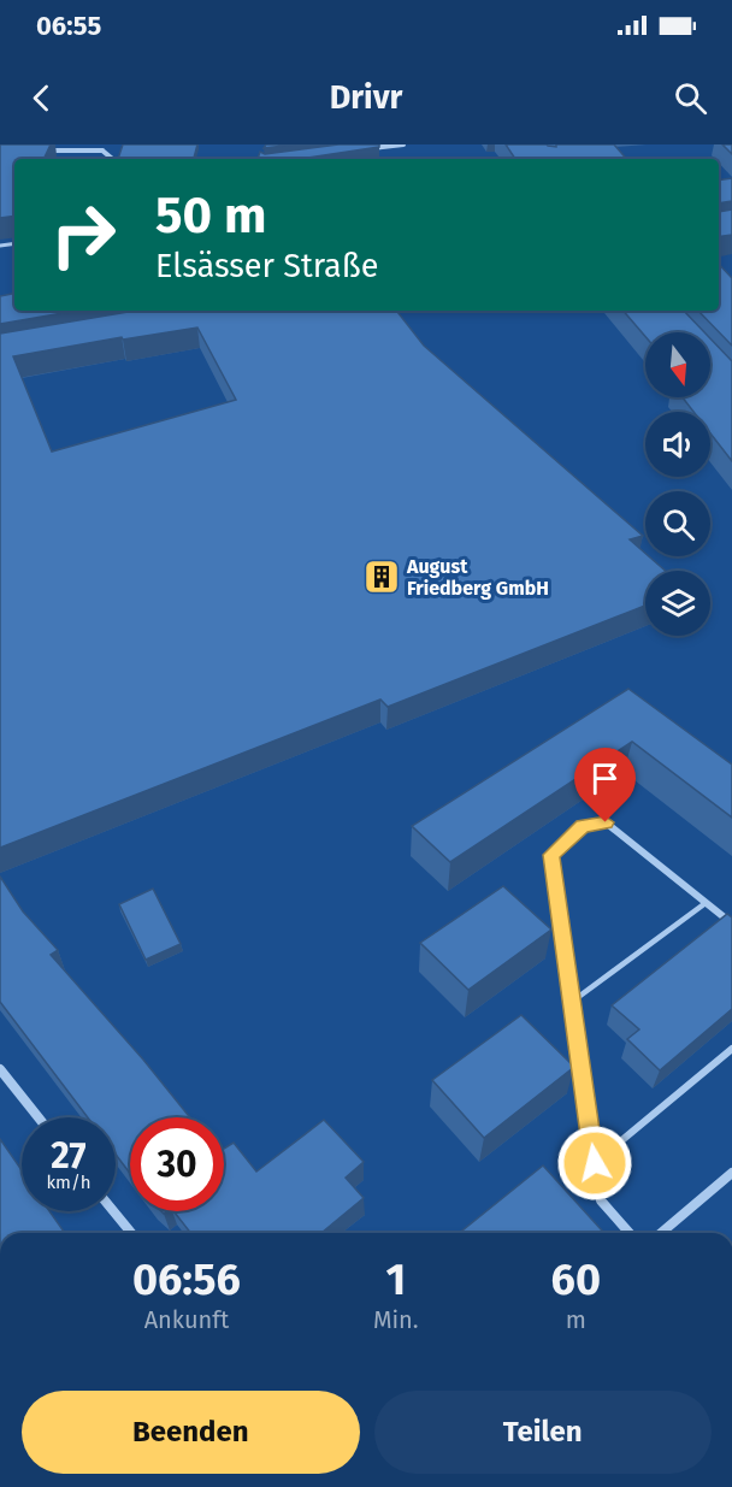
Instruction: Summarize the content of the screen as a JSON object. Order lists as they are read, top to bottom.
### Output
{
  "places": {
    "building": ["August Friedberg GmbH"]
  },
  "north": "bottom",
  "page": {
    "status": "06:55",
    "header": "Drivr",
    "turn": ["50 m", "Elsässer Straße"],
    "speed": "27 km/h",
    "limit": "30",
    "eta": [
      "06:56",
      "Ankunft",
      "1",
      "Min.",
      "60",
      "m"
    ],
    "buttons": ["Beenden", "Teilen"]
  }
}
